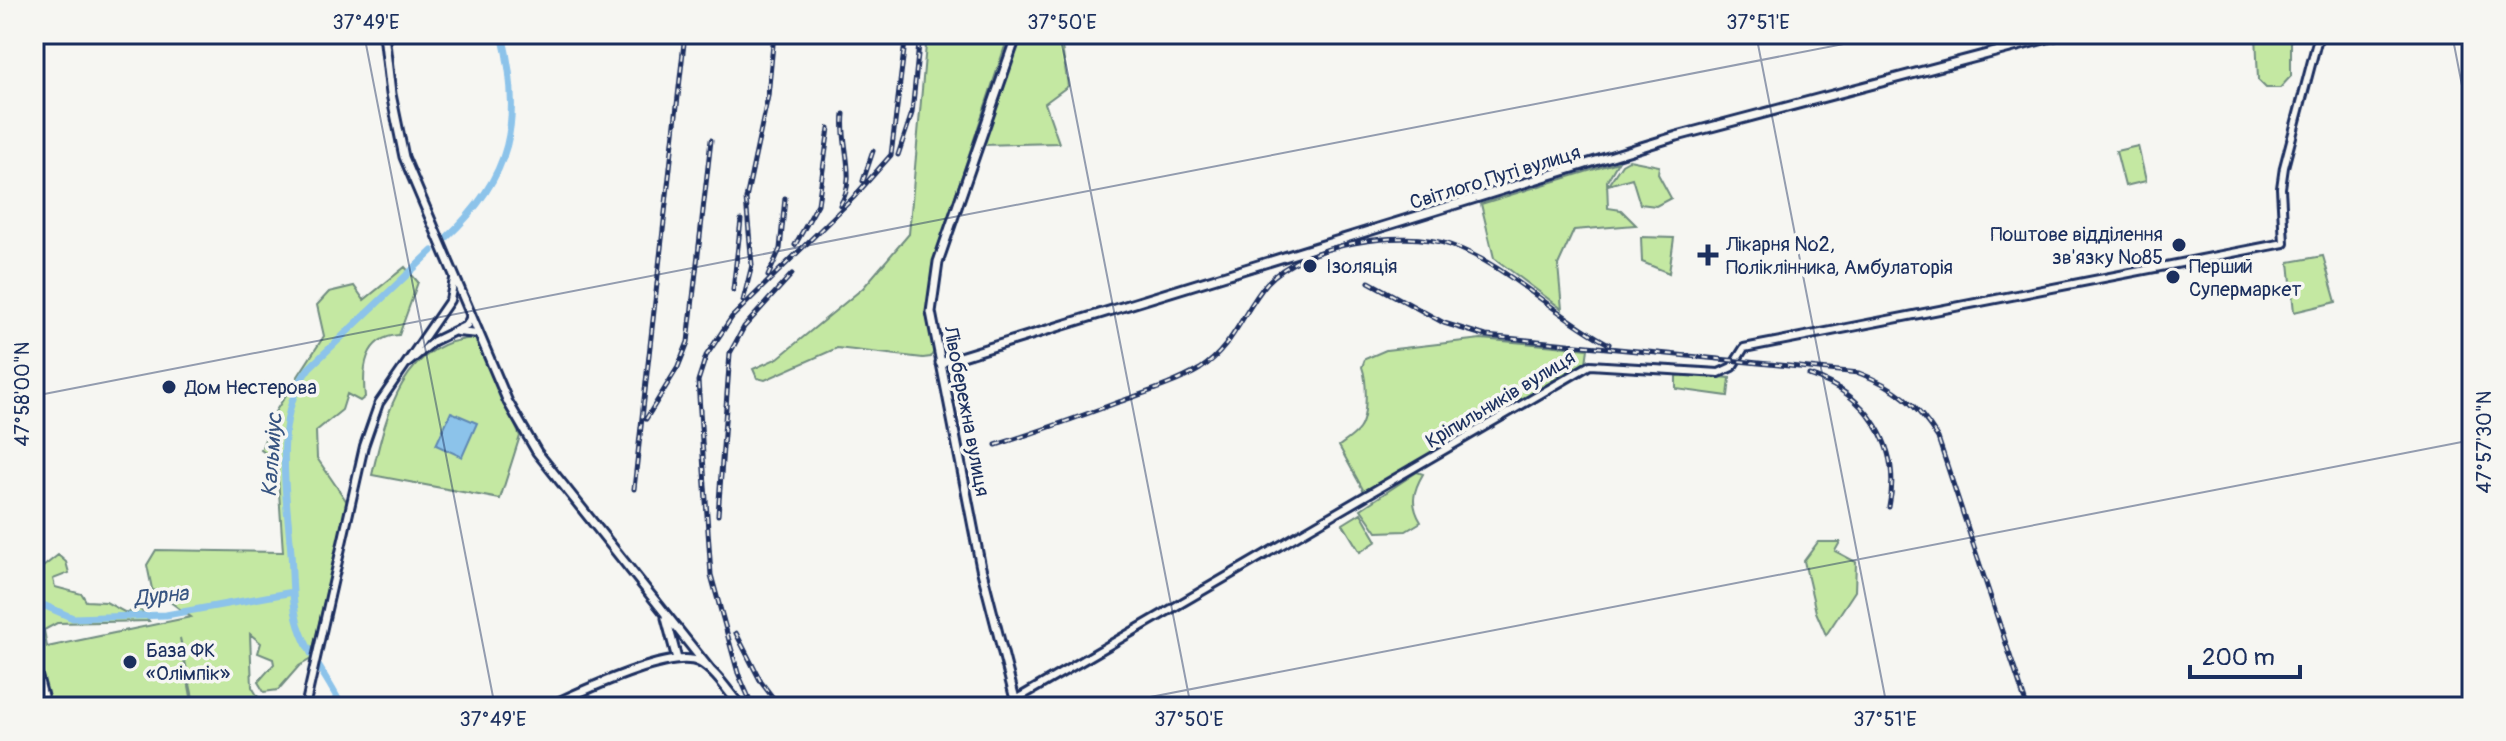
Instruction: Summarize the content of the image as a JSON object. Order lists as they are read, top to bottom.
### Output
{
  "streets": {
    "main road": ["Світлого Путі вулиця", "Лівобережна вулиця"],
    "street": ["Кріпильників вулиця"]
  },
  "crossings": [
    ["Світлого Путі вулиця", "Лівобережна вулиця"],
    ["Кріпильників вулиця", "Лівобережна вулиця"]
  ],
  "water": ["Кальміус", "Дурна"],
  "places": {
    "other": [
      "Поштове відділення зв'язку №85",
      "Ізоляція",
      "Перший Супермаркет",
      "Дом Нестерова",
      "База ФК «Олімпік»"
    ],
    "health": ["Лікарня №2, Поліклінника, Амбулаторія"]
  },
  "scale_bar": "200 m",
  "coordinates": [
    "37°49'E",
    "37°50'E",
    "37°51'E",
    "47°58'00\"N",
    "47°57'30\"N"
  ]
}
